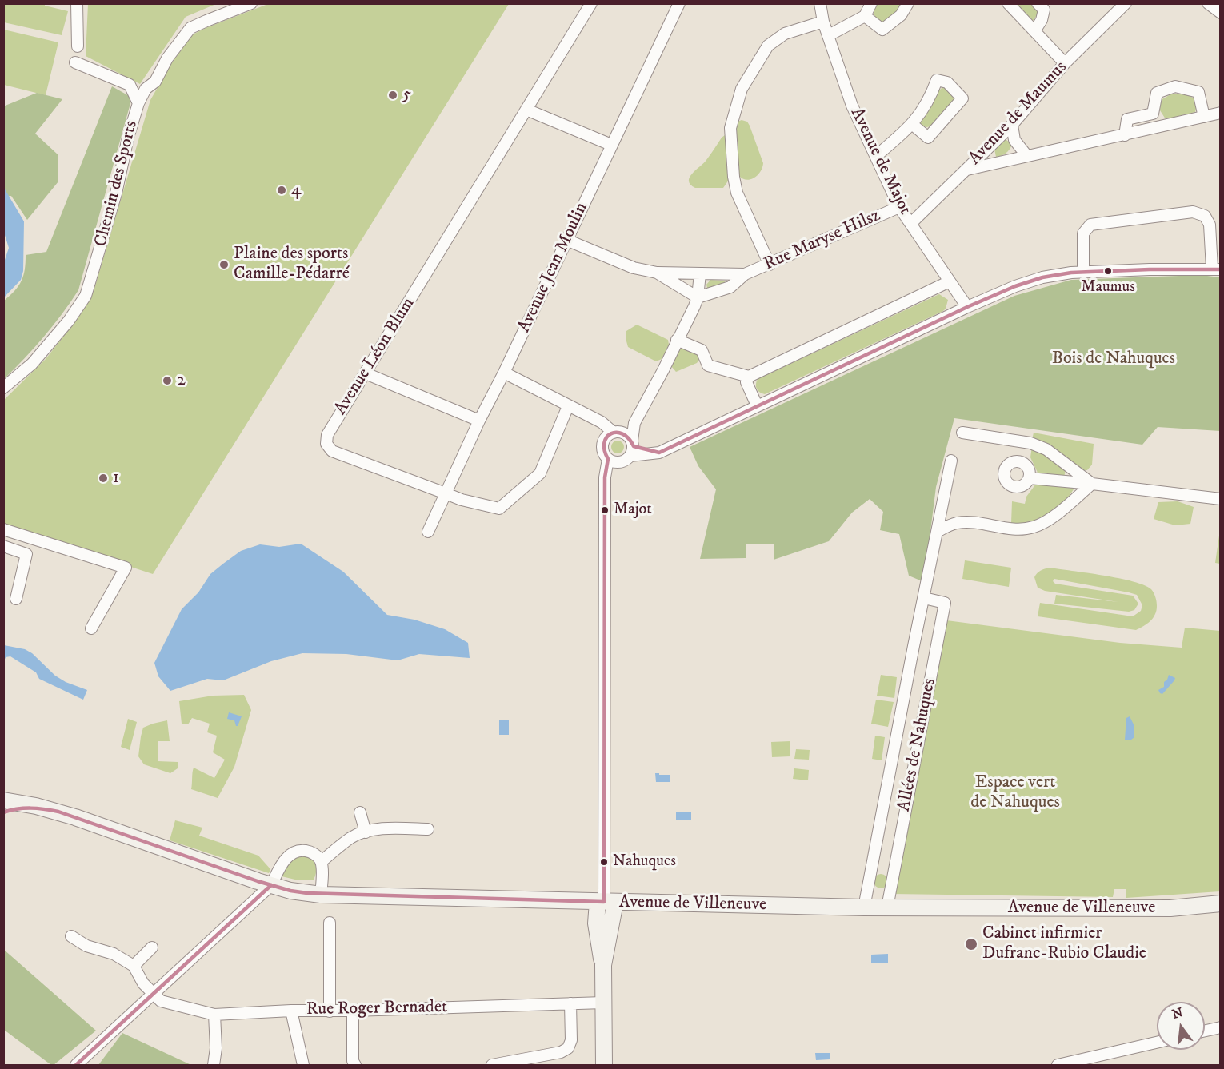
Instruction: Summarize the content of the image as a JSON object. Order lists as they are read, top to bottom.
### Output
{
  "streets": {
    "main road": ["Avenue de Villeneuve"],
    "street": [
      "Avenue de Maumus",
      "Avenue de Majot",
      "Chemin des Sports",
      "Rue Maryse Hilsz",
      "Avenue Jean Moulin",
      "Avenue Léon Blum",
      "Allées de Nahuques",
      "Rue Roger Bernadet"
    ]
  },
  "crossings": [
    ["Avenue de Maumus", "Avenue de Majot"],
    ["Avenue de Majot", "Rue Maryse Hilsz"],
    ["Rue Maryse Hilsz", "Avenue Jean Moulin"],
    ["Avenue Jean Moulin", "Avenue Léon Blum"],
    ["Allées de Nahuques", "Avenue de Villeneuve"]
  ],
  "parks": ["Bois de Nahuques", "Espace vert de Nahuques"],
  "places": [
    "5",
    "4",
    "Plaine des sports Camille-Pédarré",
    "Maumus",
    "2",
    "1",
    "Majot",
    "Nahuques",
    "Cabinet infirmier Dufranc-Rubio Claudie"
  ],
  "north": "top"
}
